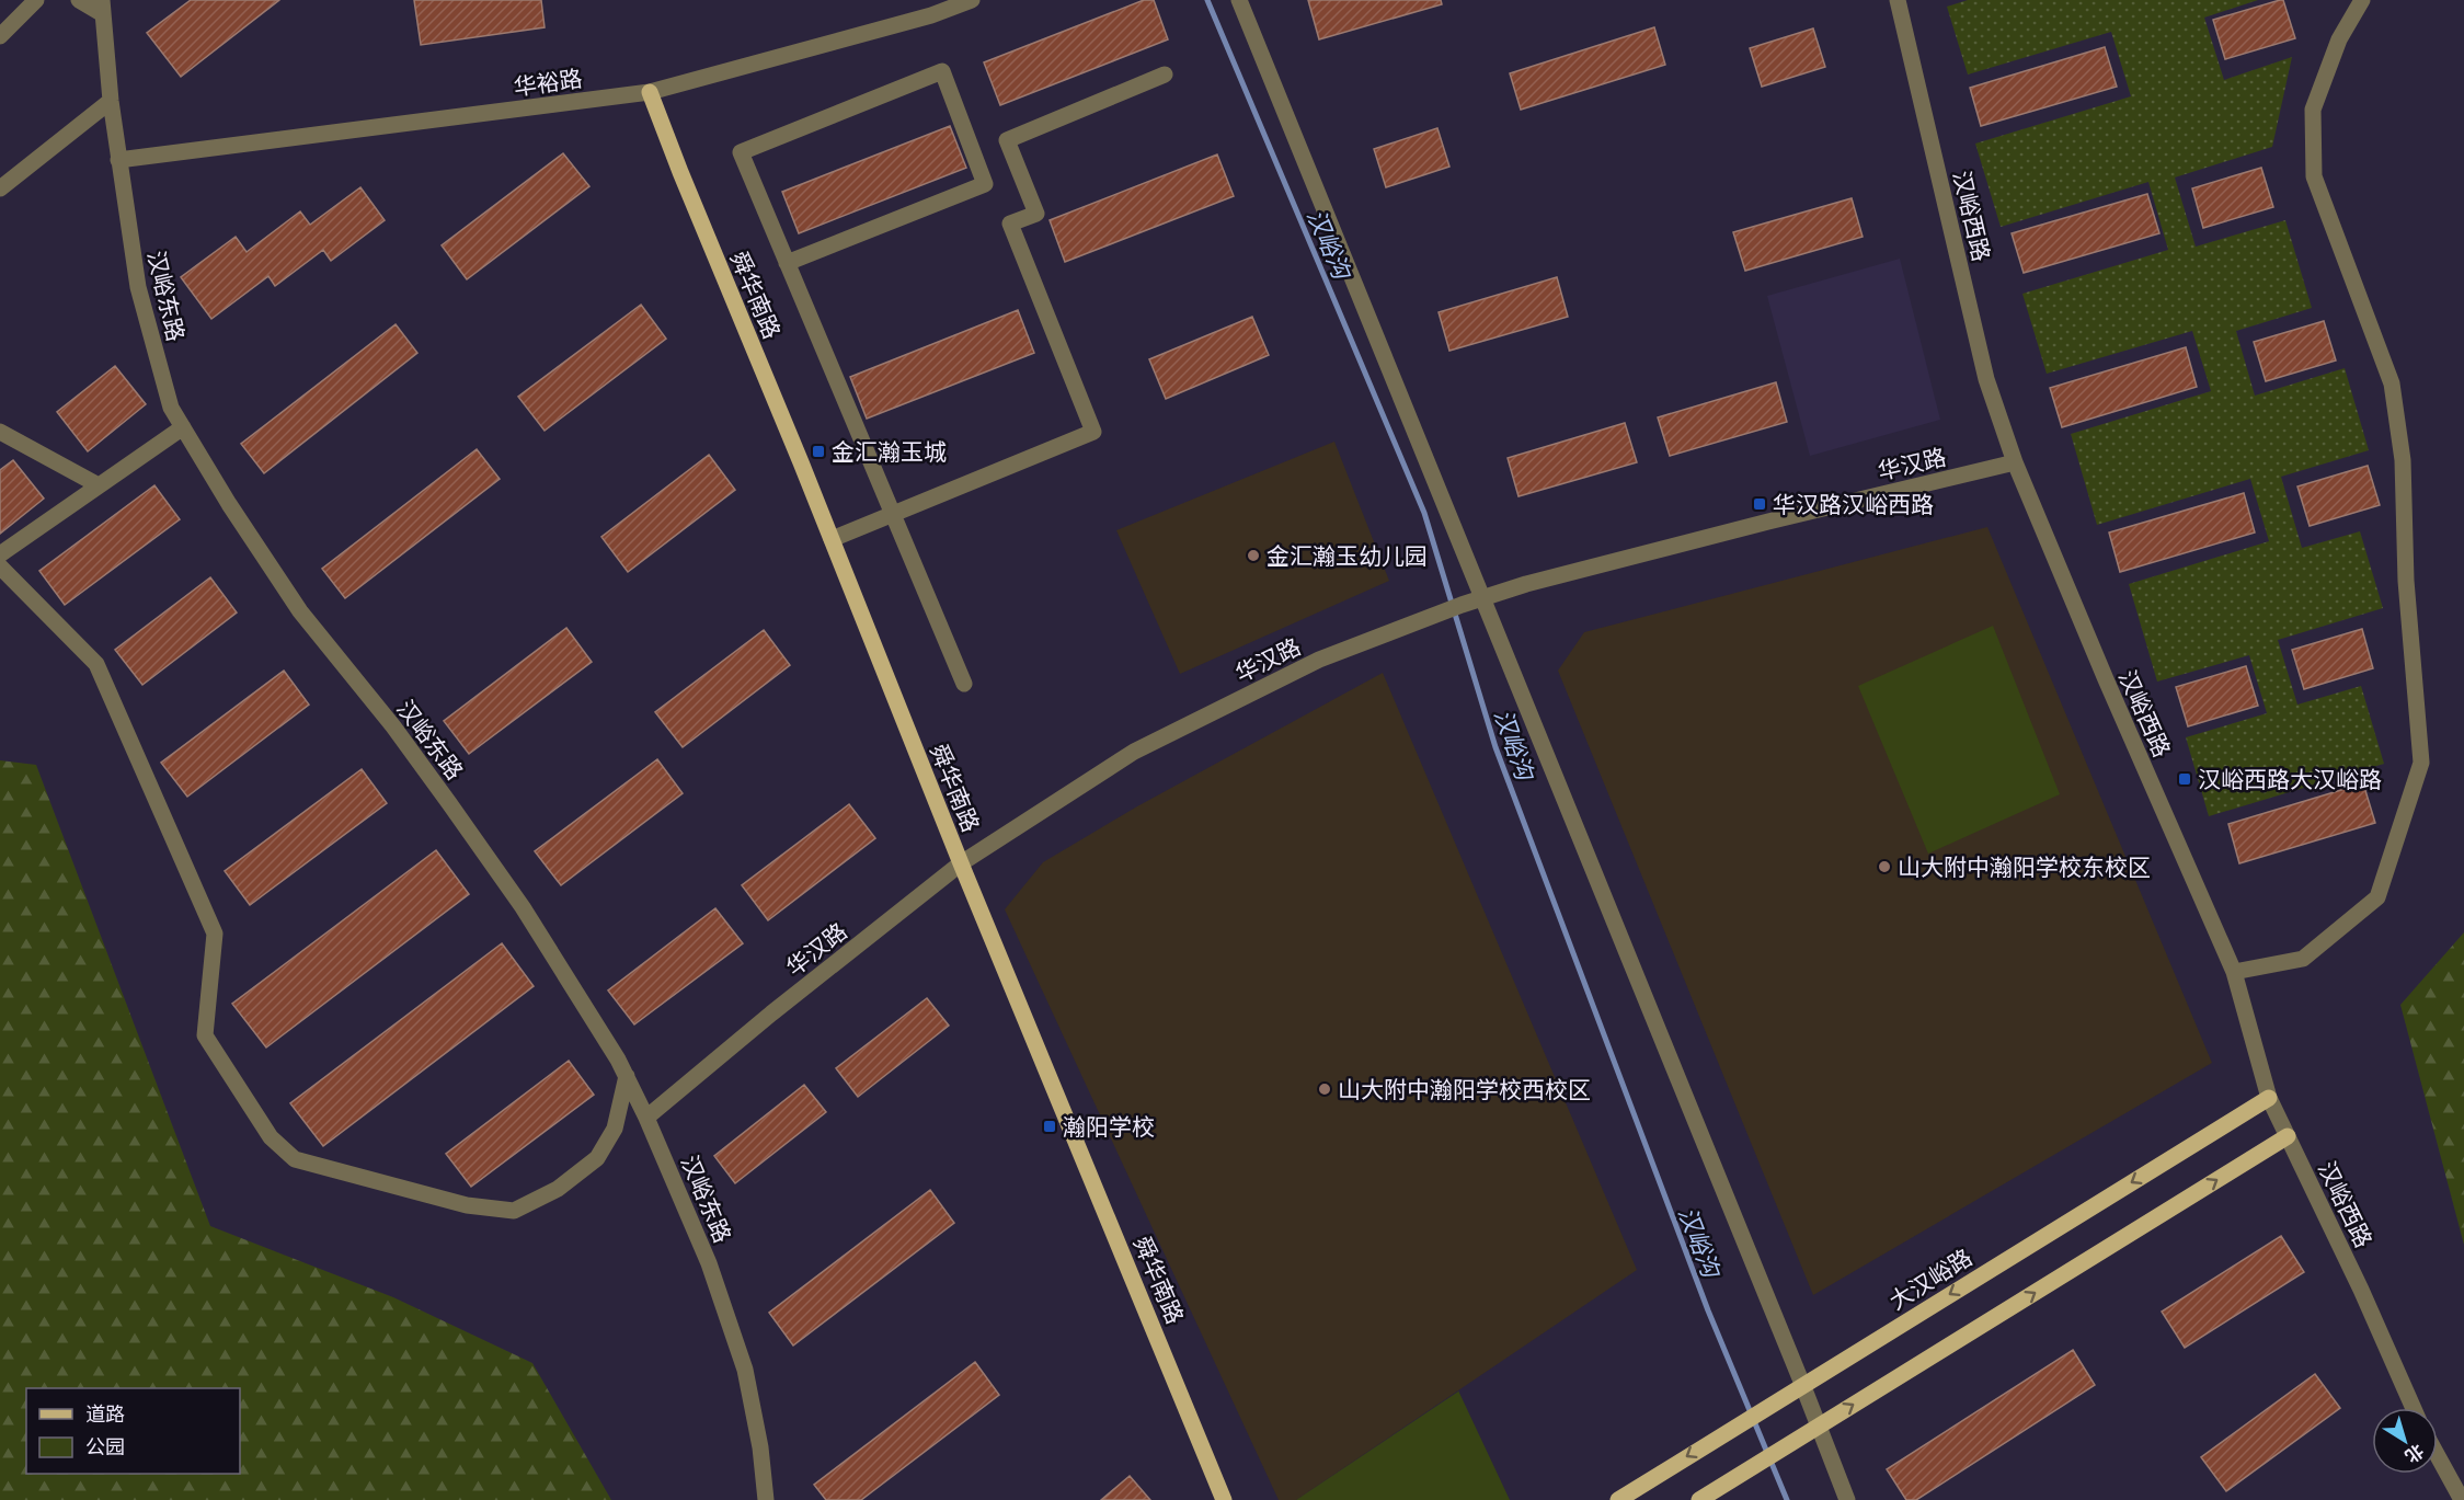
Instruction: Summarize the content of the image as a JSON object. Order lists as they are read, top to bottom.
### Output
{
  "streets": {
    "main road": ["舜华南路", "大汉峪路"],
    "street": [
      "华裕路",
      "汉峪西路",
      "汉峪东路",
      "华汉路"
    ]
  },
  "crossings": [
    ["华裕路", "舜华南路"],
    ["华裕路", "汉峪东路"],
    ["汉峪西路", "华汉路"],
    ["汉峪西路", "大汉峪路"],
    ["舜华南路", "华汉路"],
    ["汉峪东路", "华汉路"]
  ],
  "water": ["汉峪沟"],
  "places": {
    "transit": [
      "金汇瀚玉城",
      "华汉路汉峪西路",
      "汉峪西路大汉峪路",
      "瀚阳学校"
    ],
    "other": ["金汇瀚玉幼儿园", "山大附中瀚阳学校东校区", "山大附中瀚阳学校西校区"]
  },
  "legend": ["道路", "公园"],
  "north": "bottom right"
}
